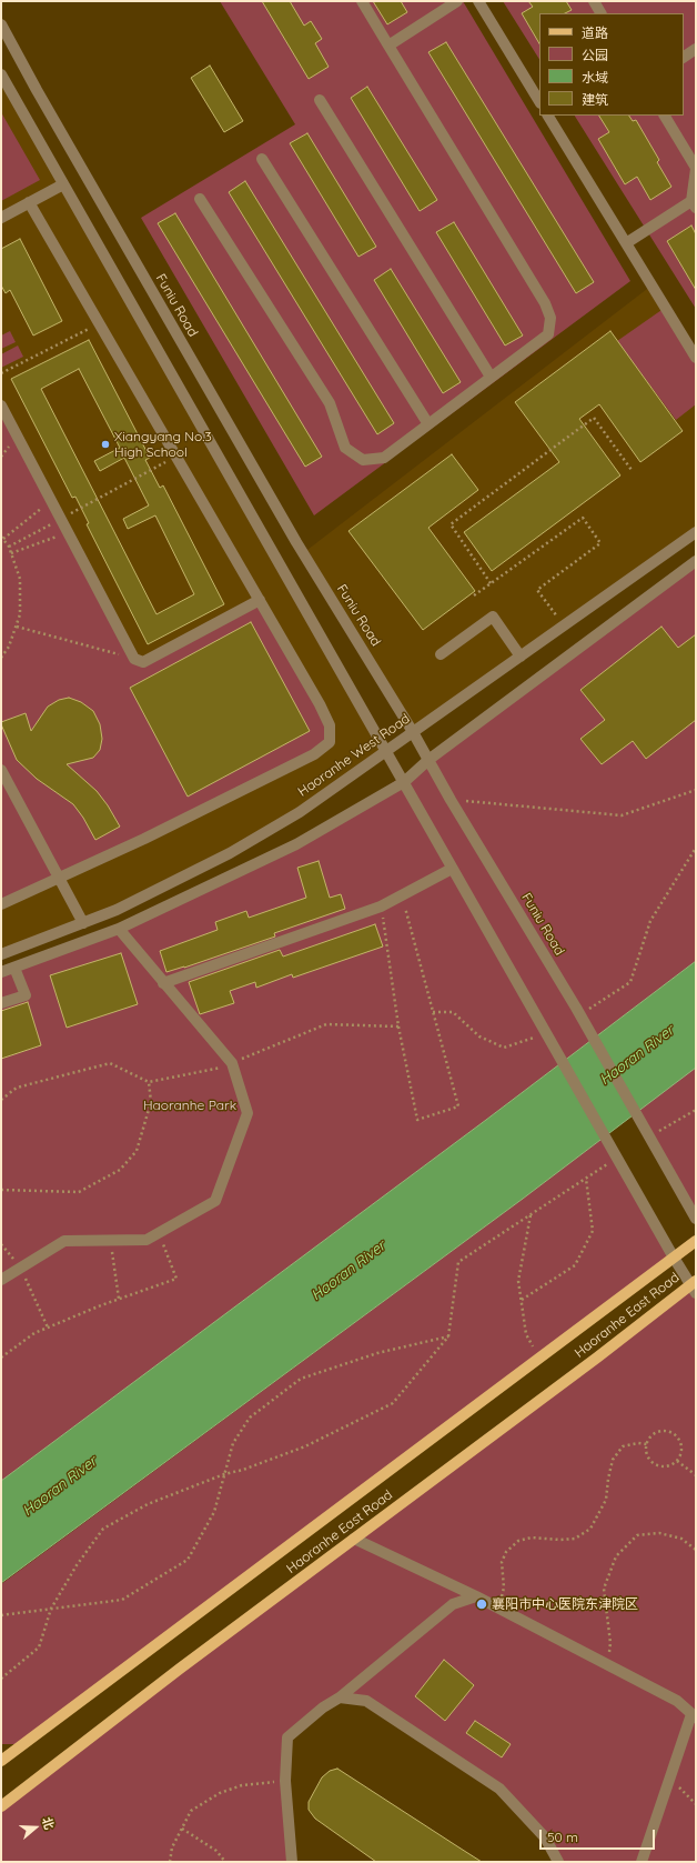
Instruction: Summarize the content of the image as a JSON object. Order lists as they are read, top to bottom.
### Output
{
  "streets": {
    "main road": ["Haoranhe East Road"],
    "street": ["Funiu Road", "Haoranhe West Road"]
  },
  "crossings": [
    ["Funiu Road", "Haoranhe West Road"]
  ],
  "water": ["Haoran River"],
  "parks": ["Haoranhe Park"],
  "places": ["Xiangyang No.3 High School", "襄阳市中心医院东津院区"],
  "legend": [
    "道路",
    "公园",
    "水域",
    "建筑"
  ],
  "scale_bar": "50 m",
  "north": "right"
}
